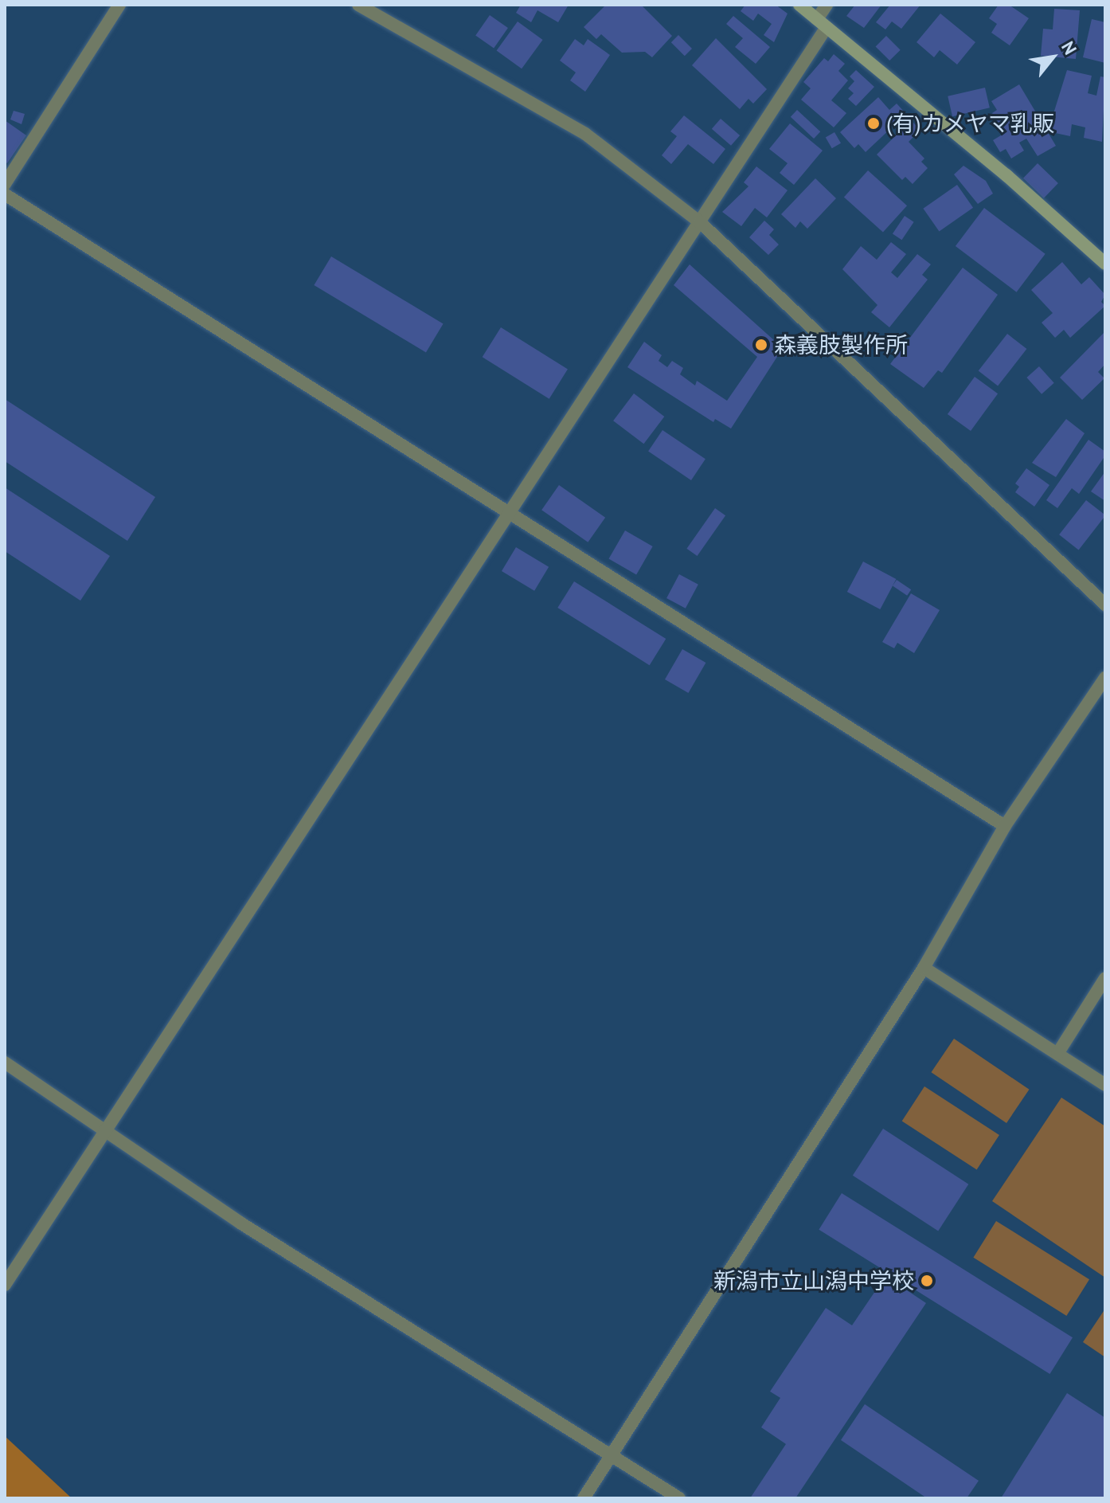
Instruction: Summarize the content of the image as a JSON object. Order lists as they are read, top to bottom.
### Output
{
  "places": ["(有)カメヤマ乳販", "森義肢製作所", "新潟市立山潟中学校"],
  "north": "top right"
}
